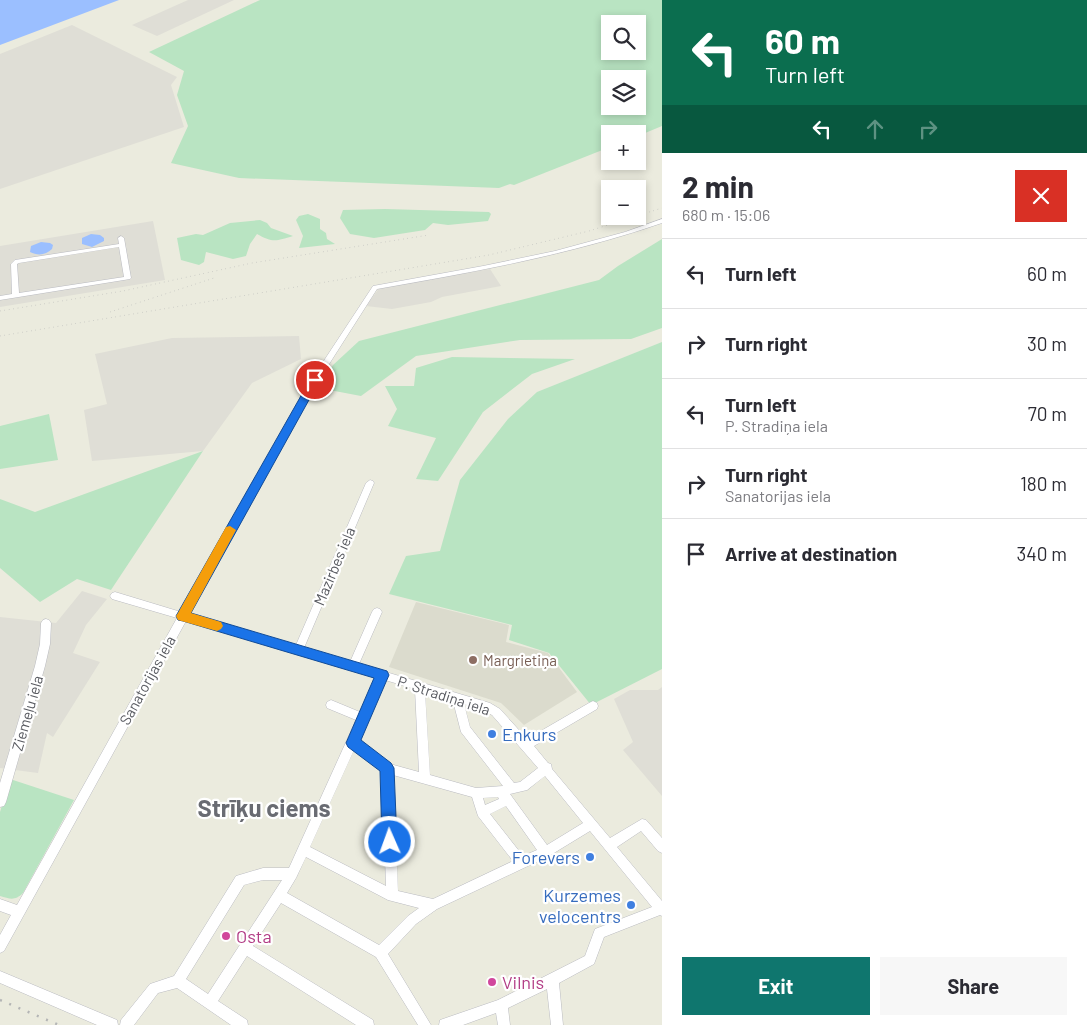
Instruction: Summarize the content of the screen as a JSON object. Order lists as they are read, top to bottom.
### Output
{
  "streets": {
    "street": [
      "Mazirbes iela",
      "Sanatorijas iela",
      "P. Stradiņa iela",
      "Ziemeļu iela"
    ]
  },
  "crossings": [
    ["Mazirbes iela", "P. Stradiņa iela"],
    ["Sanatorijas iela", "P. Stradiņa iela"]
  ],
  "districts": ["Strīķu ciems"],
  "places": [
    "Margrietiņa",
    "Enkurs",
    "Forevers",
    "Kurzemes velocentrs",
    "Osta",
    "Vilnis"
  ],
  "page": {
    "turn": ["60 m", "Turn left"],
    "map_buttons": ["+", "−"],
    "heading": ["2 min", "680 m · 15:06"],
    "list": [
      {
        "name": "Turn left",
        "value": "60 m"
      },
      {
        "name": "Turn right",
        "value": "30 m"
      },
      {
        "name": "Turn left",
        "note": "P. Stradiņa iela",
        "value": "70 m"
      },
      {
        "name": "Turn right",
        "note": "Sanatorijas iela",
        "value": "180 m"
      },
      {
        "name": "Arrive at destination",
        "value": "340 m"
      }
    ],
    "buttons": ["Exit", "Share"]
  }
}
